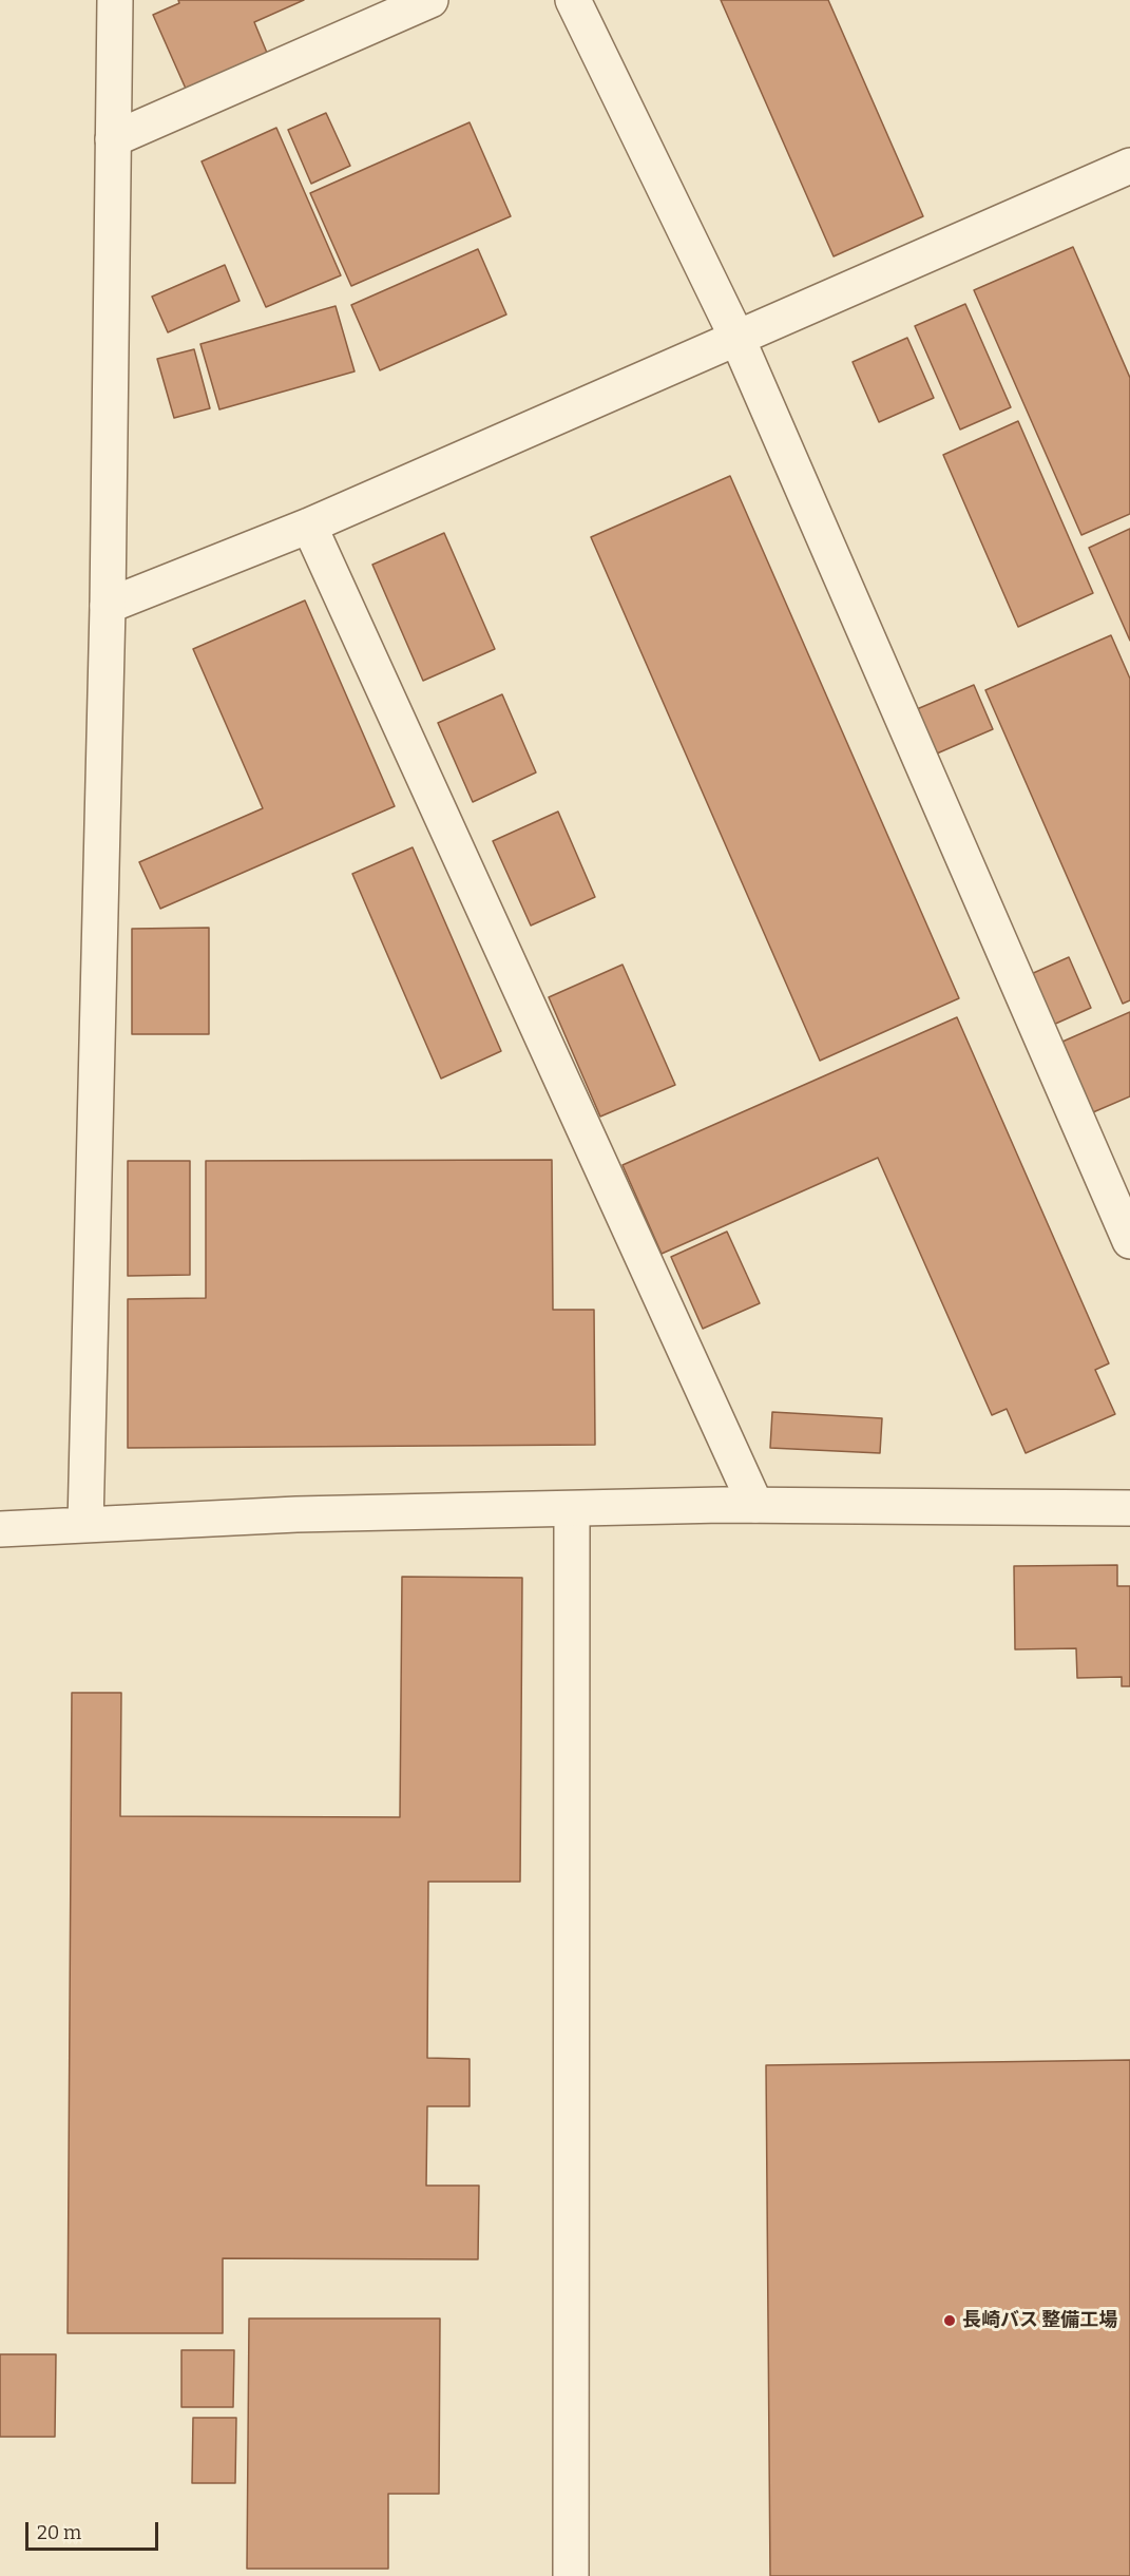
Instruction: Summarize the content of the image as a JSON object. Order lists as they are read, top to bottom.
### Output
{
  "places": ["長崎バス 整備工場"],
  "scale_bar": "20 m"
}
